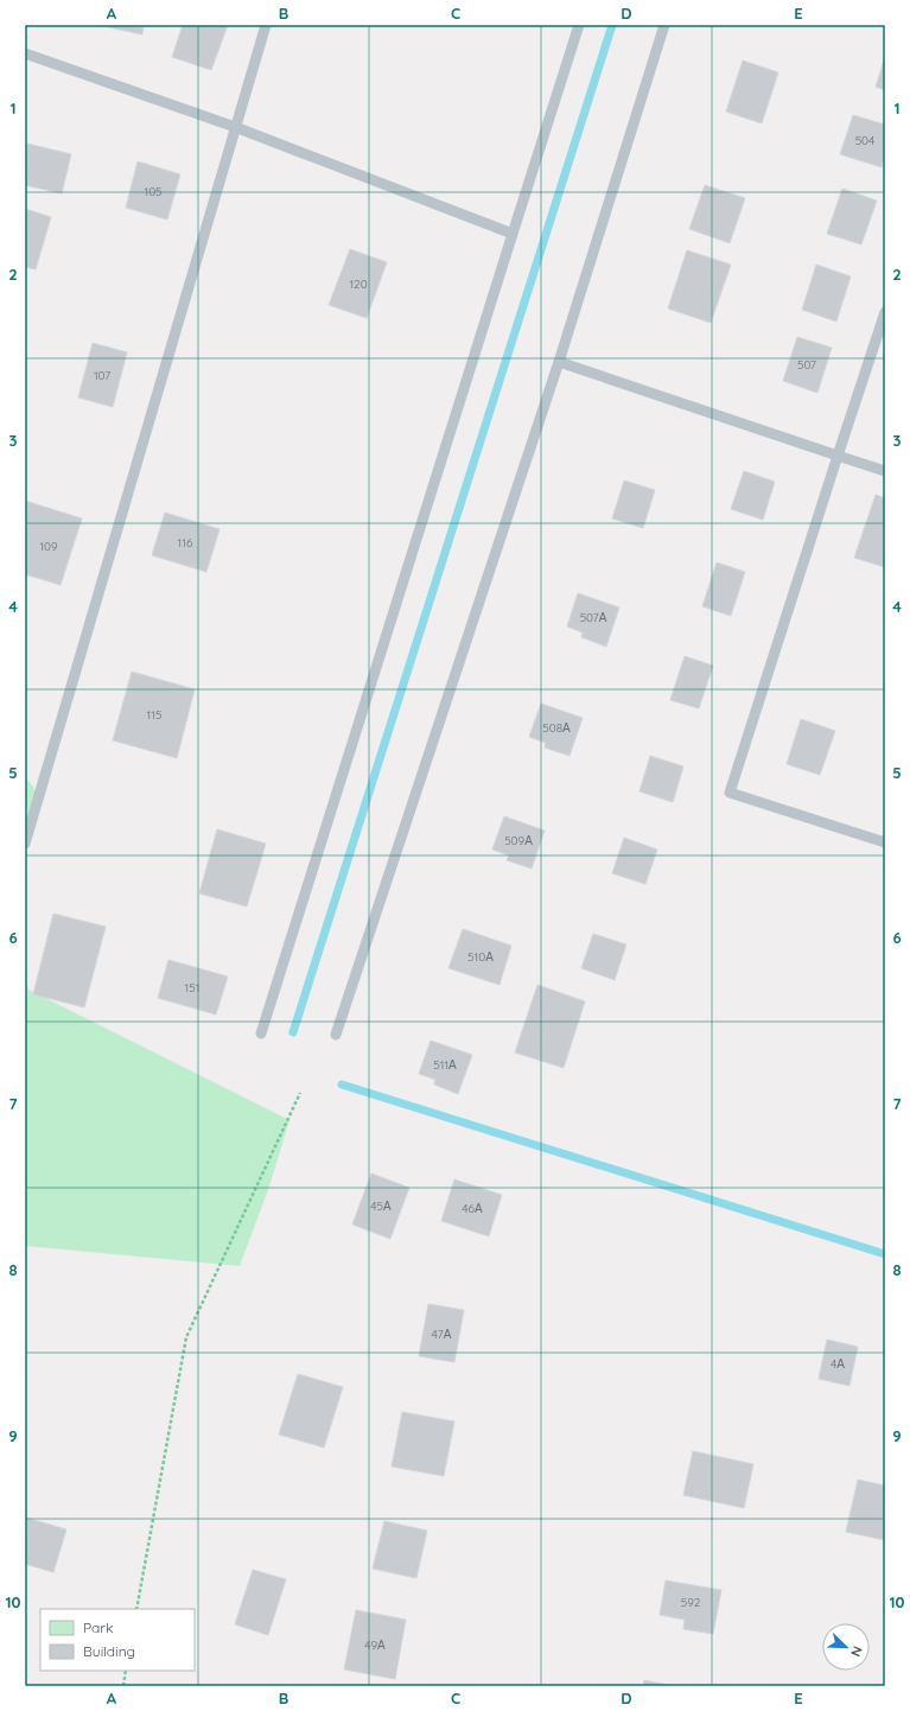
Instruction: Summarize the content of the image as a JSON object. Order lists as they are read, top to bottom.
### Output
{
  "house_numbers": [
    "504",
    "105",
    "120",
    "507",
    "107",
    "116",
    "109",
    "507А",
    "115",
    "508А",
    "509А",
    "510А",
    "151",
    "511А",
    "45А",
    "46А",
    "47А",
    "4А",
    "592",
    "49А"
  ],
  "legend": ["Park", "Building"],
  "north": "bottom right",
  "grid": {
    "columns": [
      "A",
      "B",
      "C",
      "D",
      "E"
    ],
    "rows": [
      "1",
      "2",
      "3",
      "4",
      "5",
      "6",
      "7",
      "8",
      "9",
      "10"
    ]
  }
}
